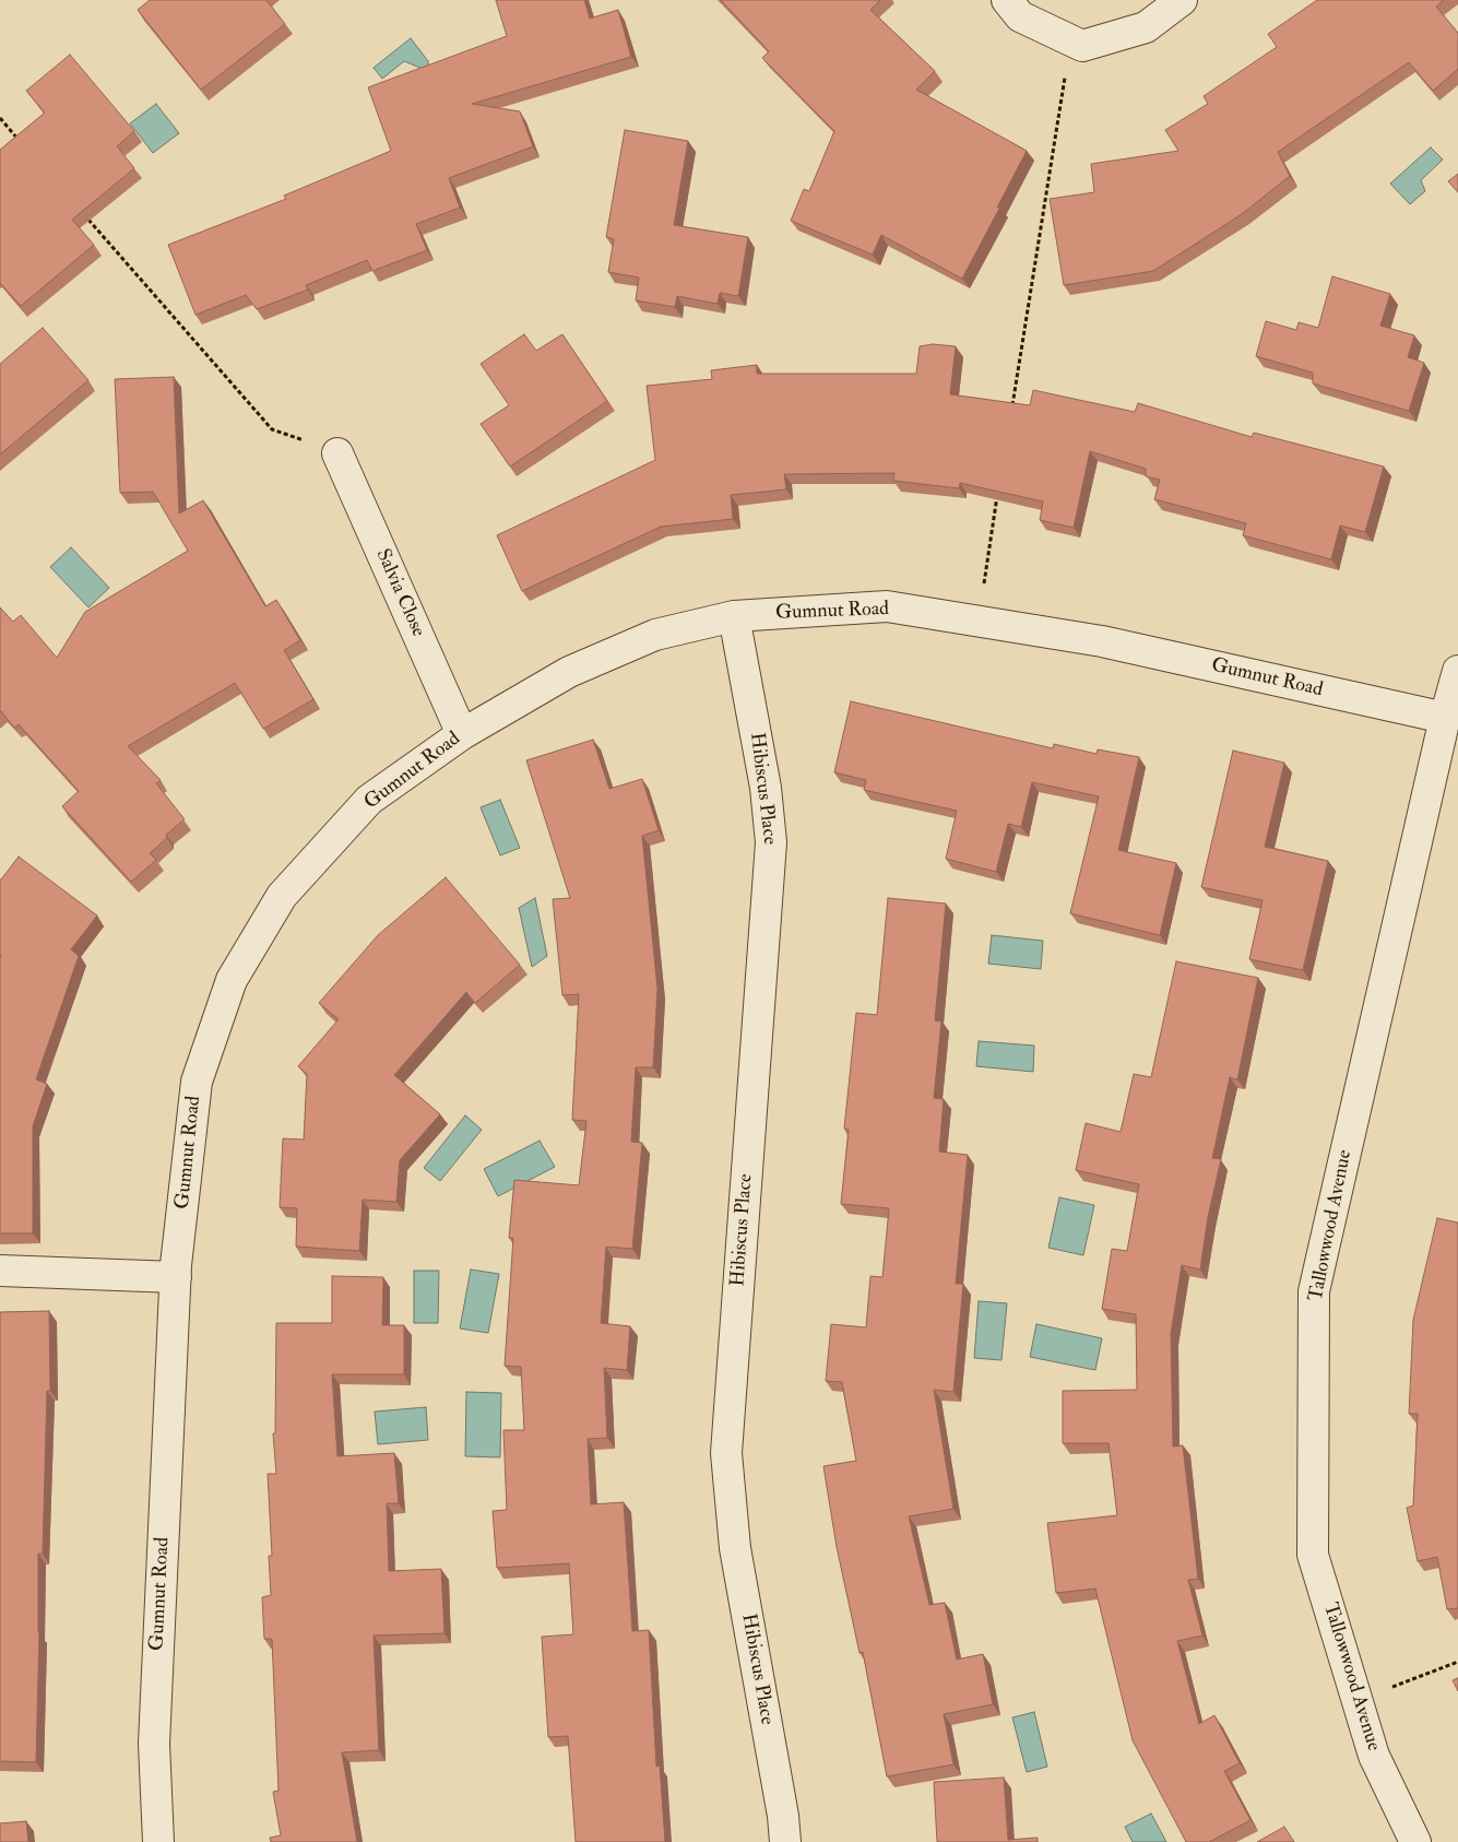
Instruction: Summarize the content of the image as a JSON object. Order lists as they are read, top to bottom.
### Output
{
  "streets": {
    "street": [
      "Salvia Close",
      "Gumnut Road",
      "Hibiscus Place",
      "Tallowwood Avenue"
    ]
  },
  "crossings": [
    ["Salvia Close", "Gumnut Road"],
    ["Gumnut Road", "Hibiscus Place"],
    ["Gumnut Road", "Tallowwood Avenue"]
  ]
}
